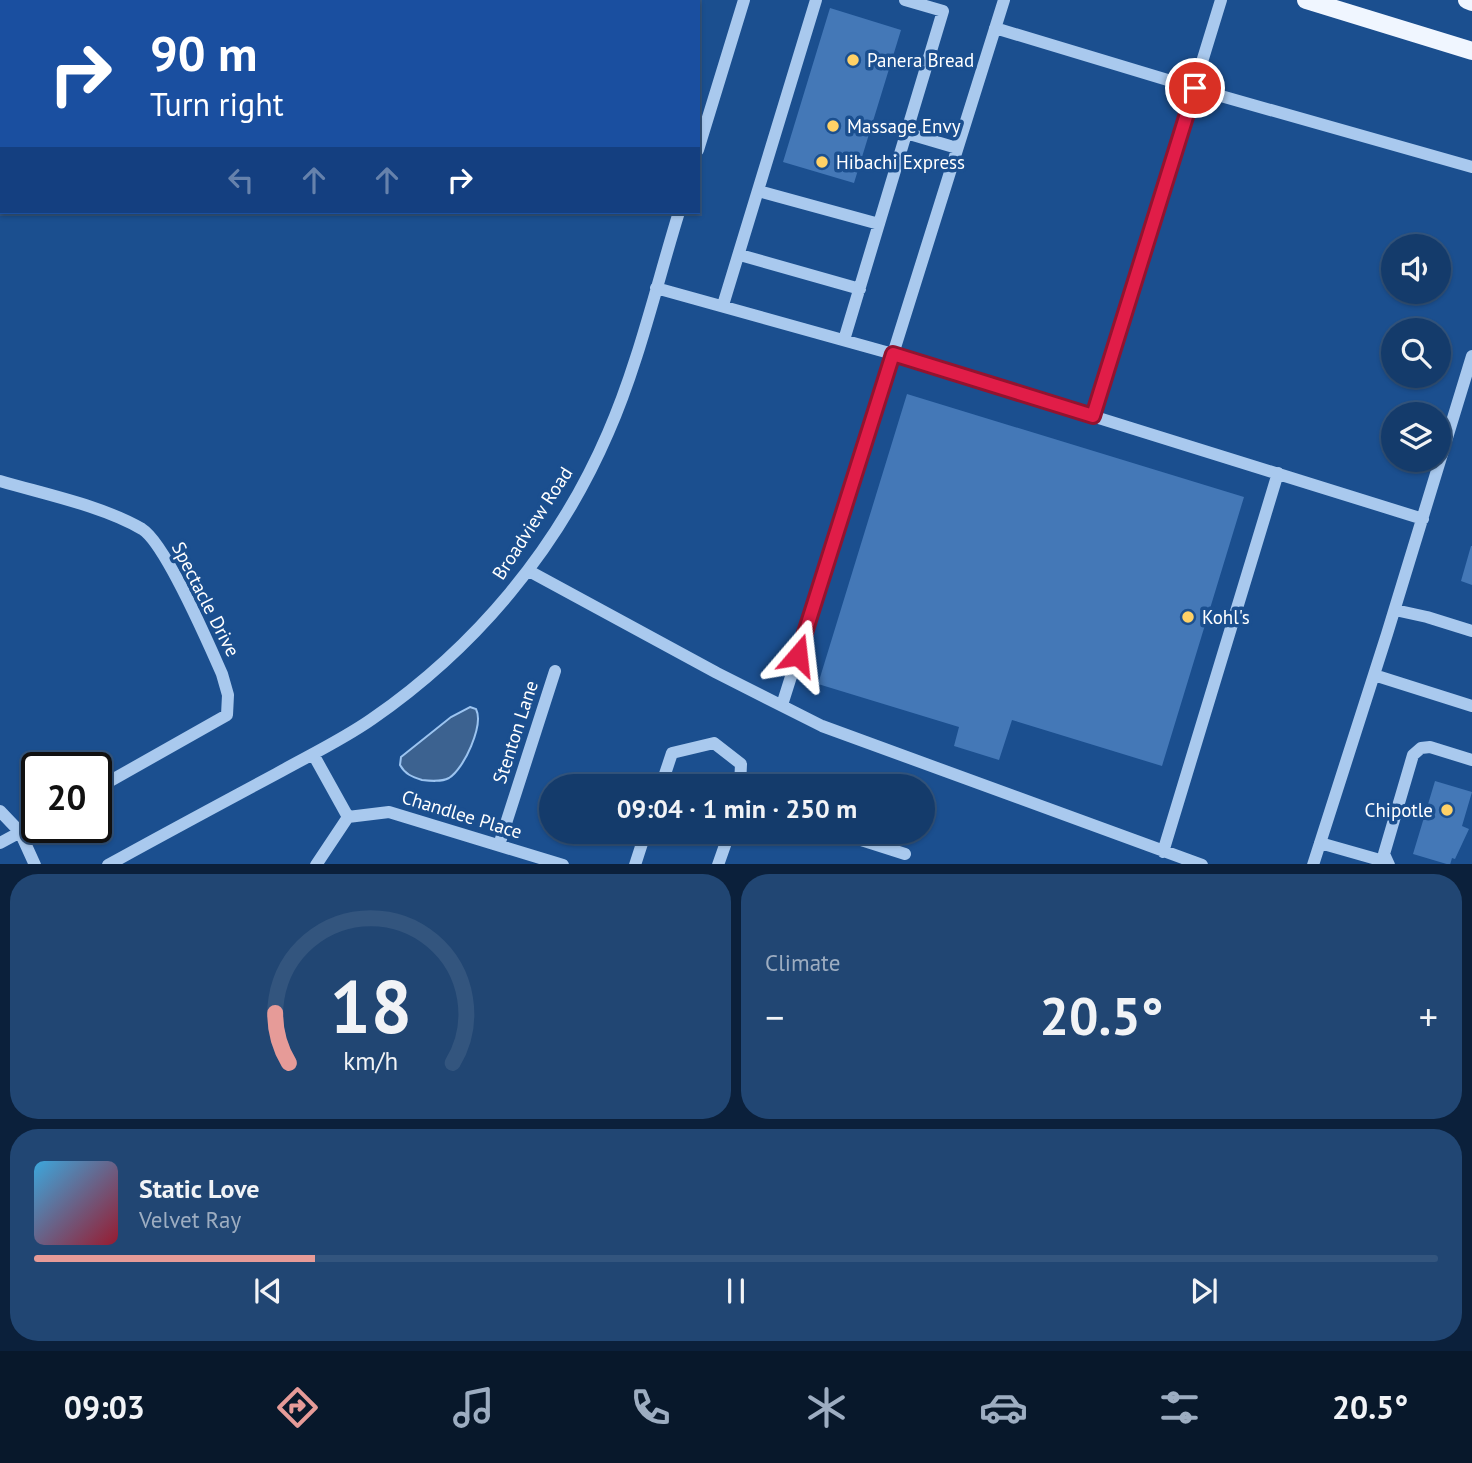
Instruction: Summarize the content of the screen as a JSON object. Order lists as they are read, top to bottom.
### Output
{
  "streets": {
    "street": [
      "Broadview Road",
      "Spectacle Drive",
      "Stenton Lane",
      "Chandlee Place"
    ]
  },
  "crossings": [
    ["Stenton Lane", "Chandlee Place"]
  ],
  "places": [
    "Panera Bread",
    "Massage Envy",
    "Hibachi Express",
    "Kohl's",
    "Chipotle"
  ],
  "page": {
    "turn": ["90 m", "Turn right"],
    "limit": "20",
    "trip": "09:04 · 1 min · 250 m",
    "tile": "Climate",
    "heat": ["−", "20.5°", "+"],
    "song": ["Static Love", "Velvet Ray"],
    "tabs": ["09:03", "20.5°"],
    "gauge": ["18", "km/h"]
  }
}
